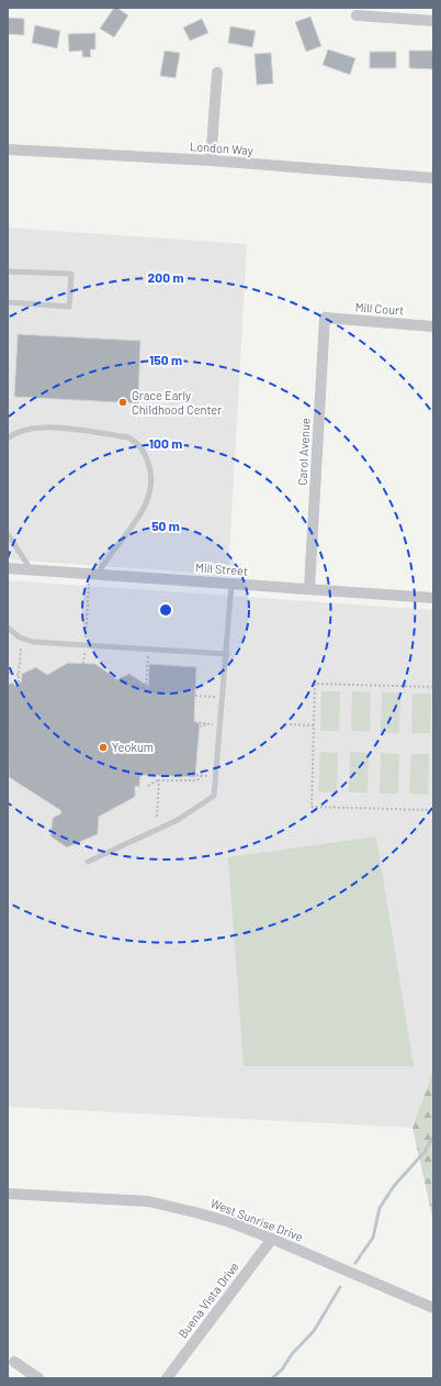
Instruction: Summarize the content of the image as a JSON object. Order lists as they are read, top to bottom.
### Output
{
  "streets": {
    "street": [
      "London Way",
      "Mill Court",
      "Carol Avenue",
      "Mill Street",
      "West Sunrise Drive",
      "Buena Vista Drive"
    ]
  },
  "crossings": [
    ["Mill Court", "Carol Avenue"],
    ["Carol Avenue", "Mill Street"],
    ["West Sunrise Drive", "Buena Vista Drive"]
  ],
  "places": ["Grace Early Childhood Center", "Yeokum"],
  "rings": [
    "200 m",
    "150 m",
    "100 m",
    "50 m"
  ]
}
